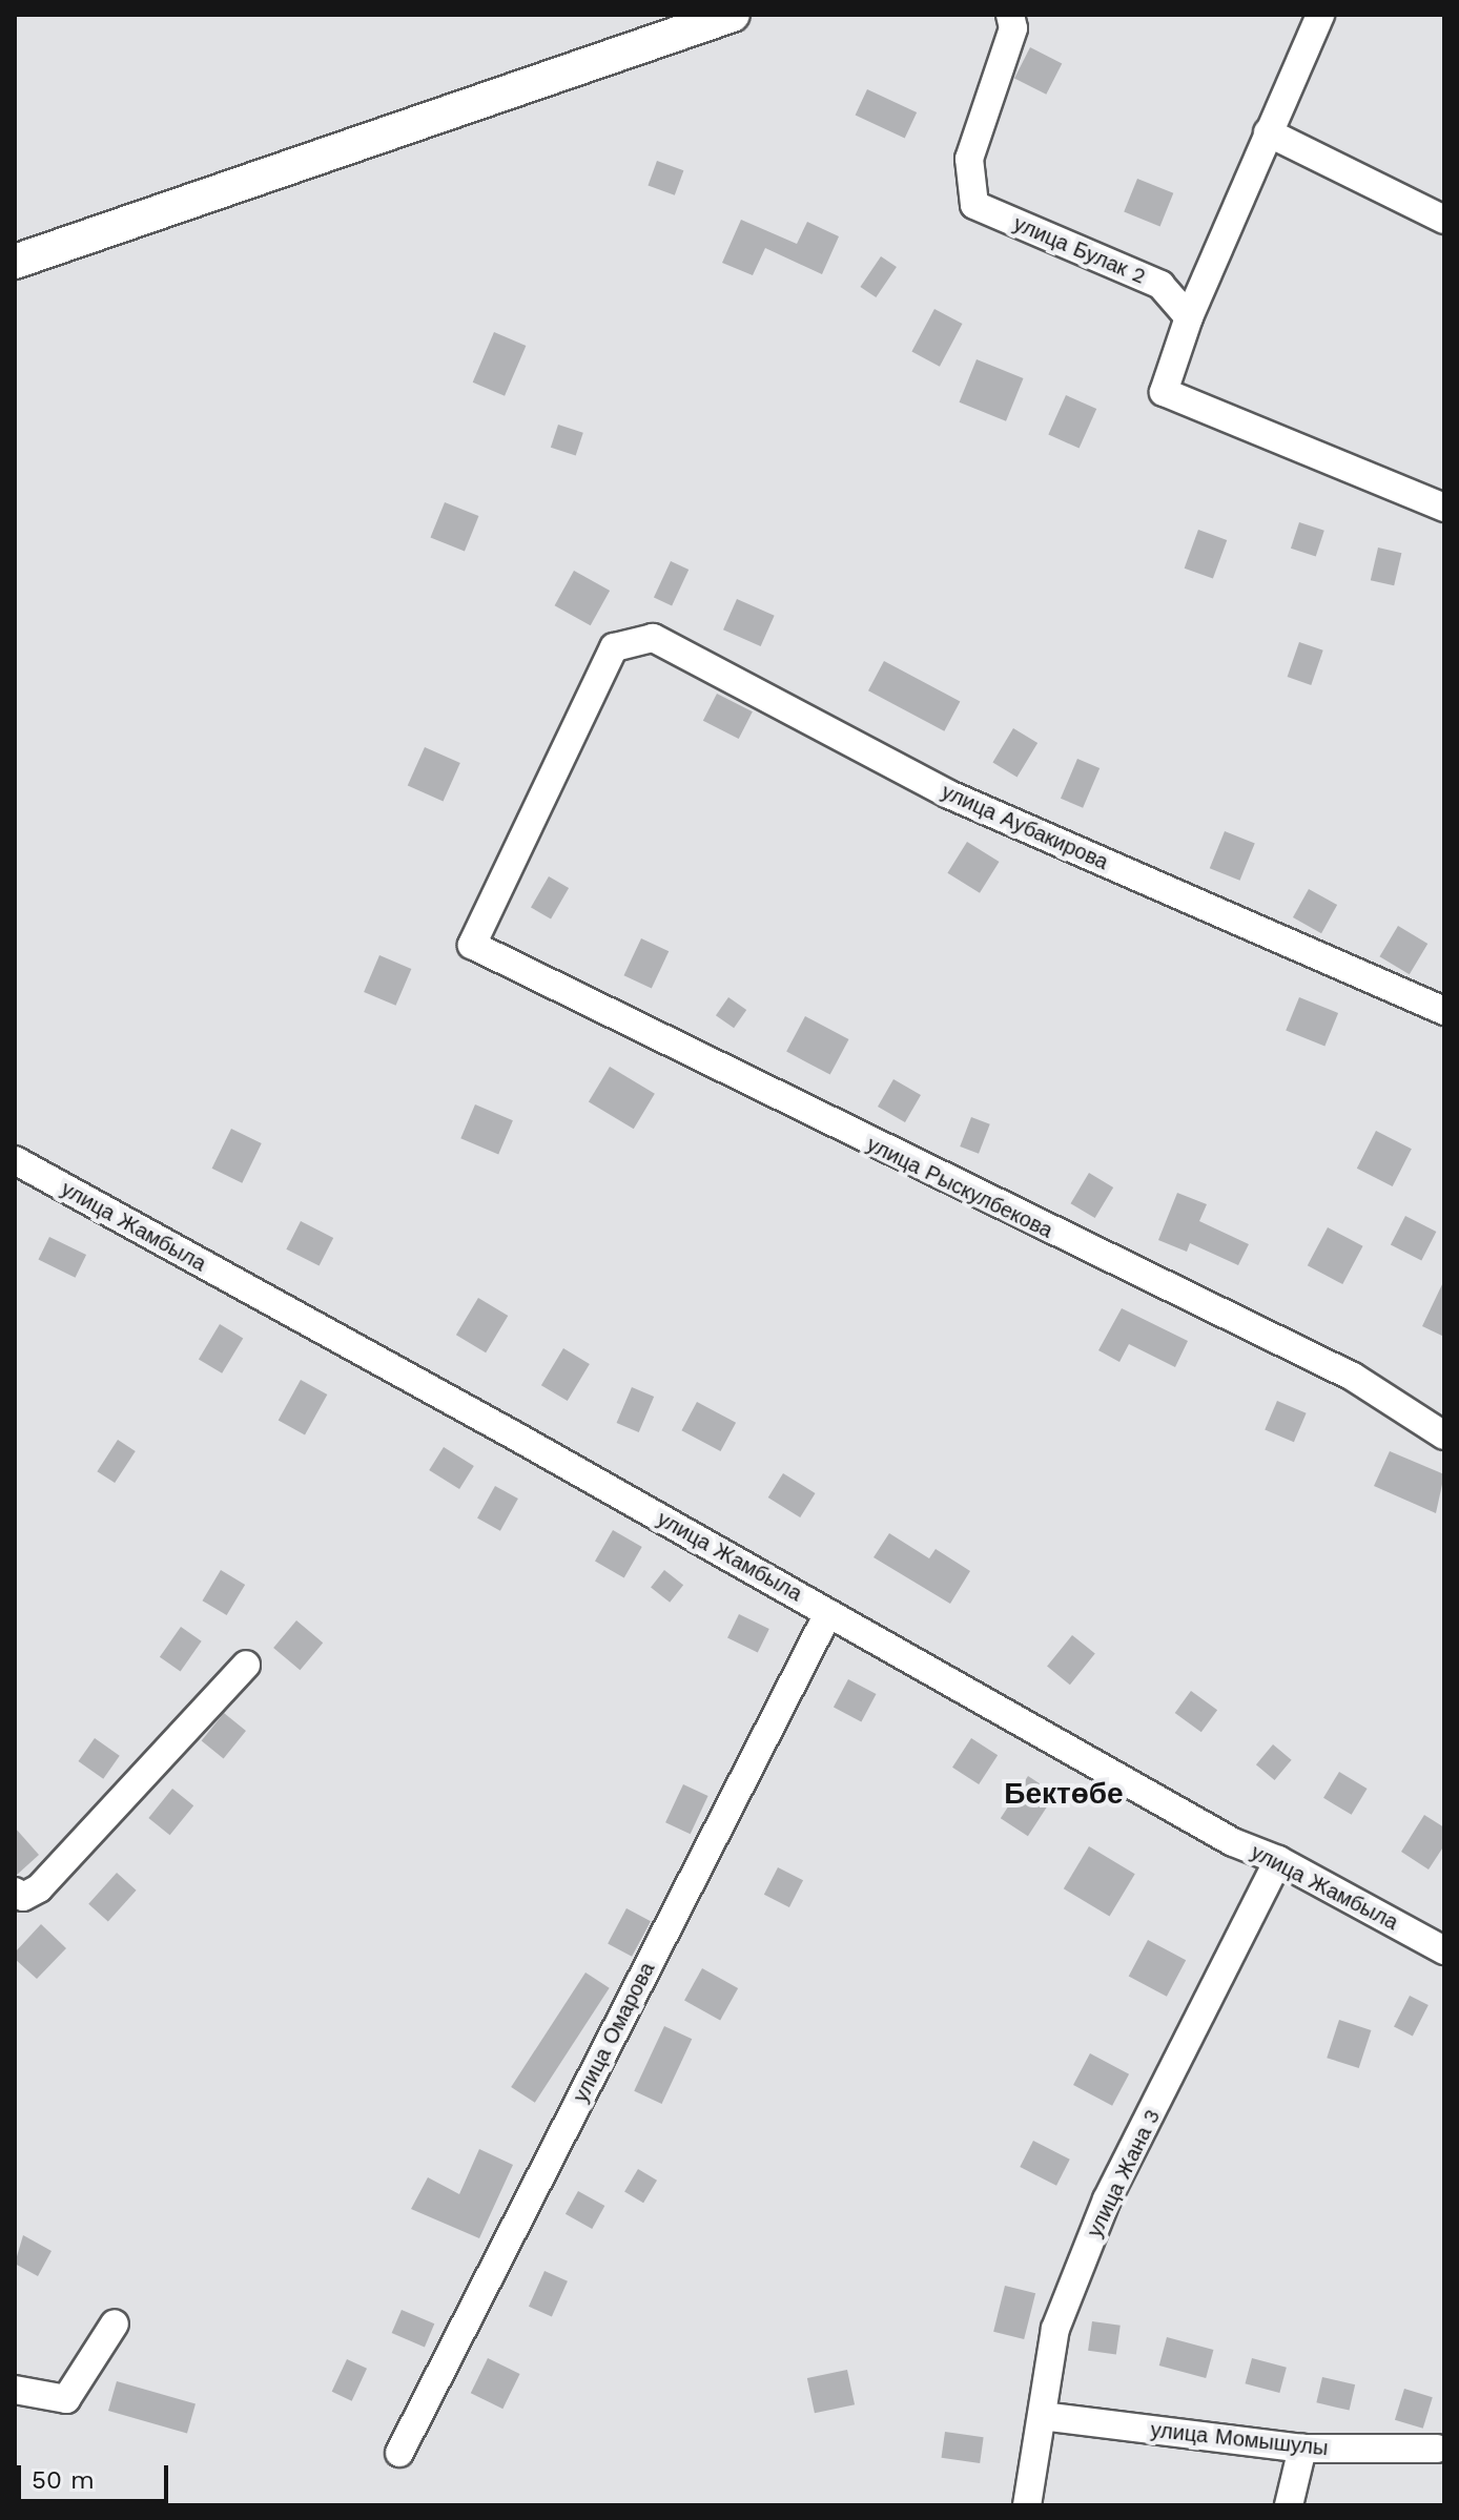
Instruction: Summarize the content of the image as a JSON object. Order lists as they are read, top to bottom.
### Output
{
  "streets": {
    "street": [
      "улица Булак 2",
      "улица Аубакирова",
      "улица Рыскулбекова",
      "улица Жамбыла",
      "улица Омарова",
      "улица Жана 3",
      "улица Момышулы"
    ]
  },
  "crossings": [
    ["улица Аубакирова", "улица Рыскулбекова"],
    ["улица Жамбыла", "улица Омарова"],
    ["улица Жамбыла", "улица Жана 3"],
    ["улица Жана 3", "улица Момышулы"]
  ],
  "districts": ["Бектөбе"],
  "scale_bar": "50 m"
}
